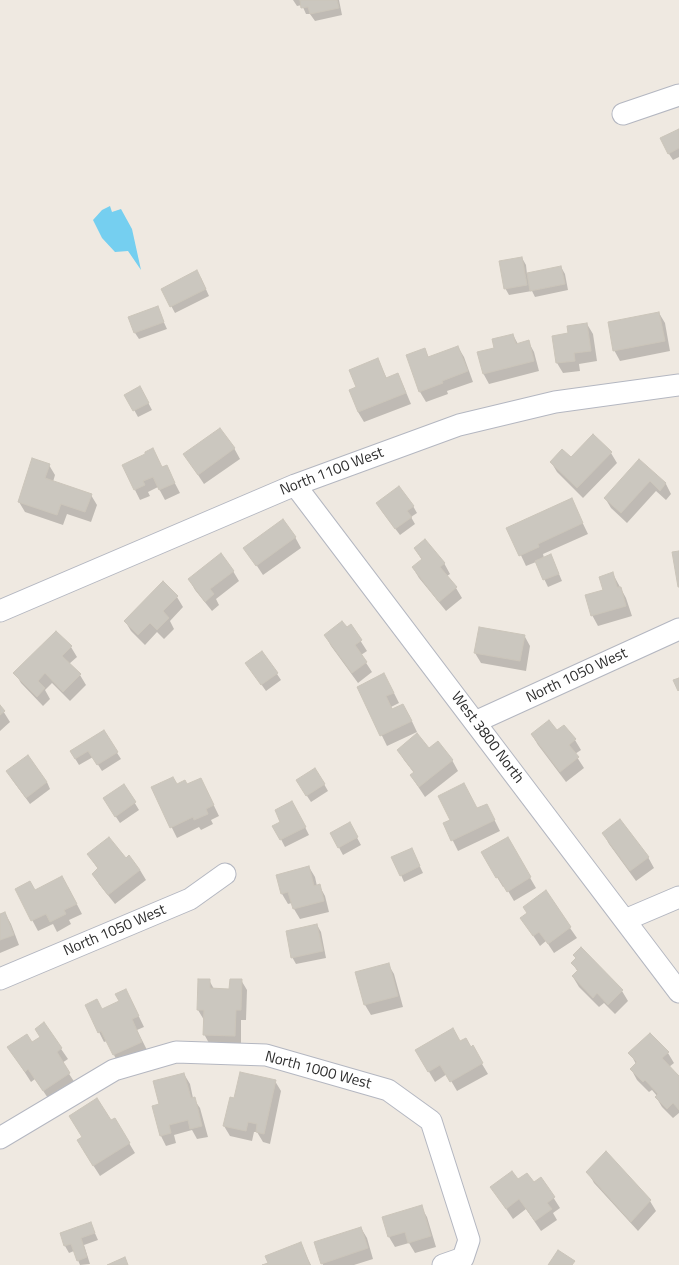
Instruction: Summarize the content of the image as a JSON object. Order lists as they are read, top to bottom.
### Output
{
  "streets": {
    "street": [
      "North 1100 West",
      "North 1050 West",
      "West 3800 North",
      "North 1000 West"
    ]
  },
  "crossings": [
    ["North 1100 West", "West 3800 North"],
    ["North 1050 West", "West 3800 North"]
  ]
}
